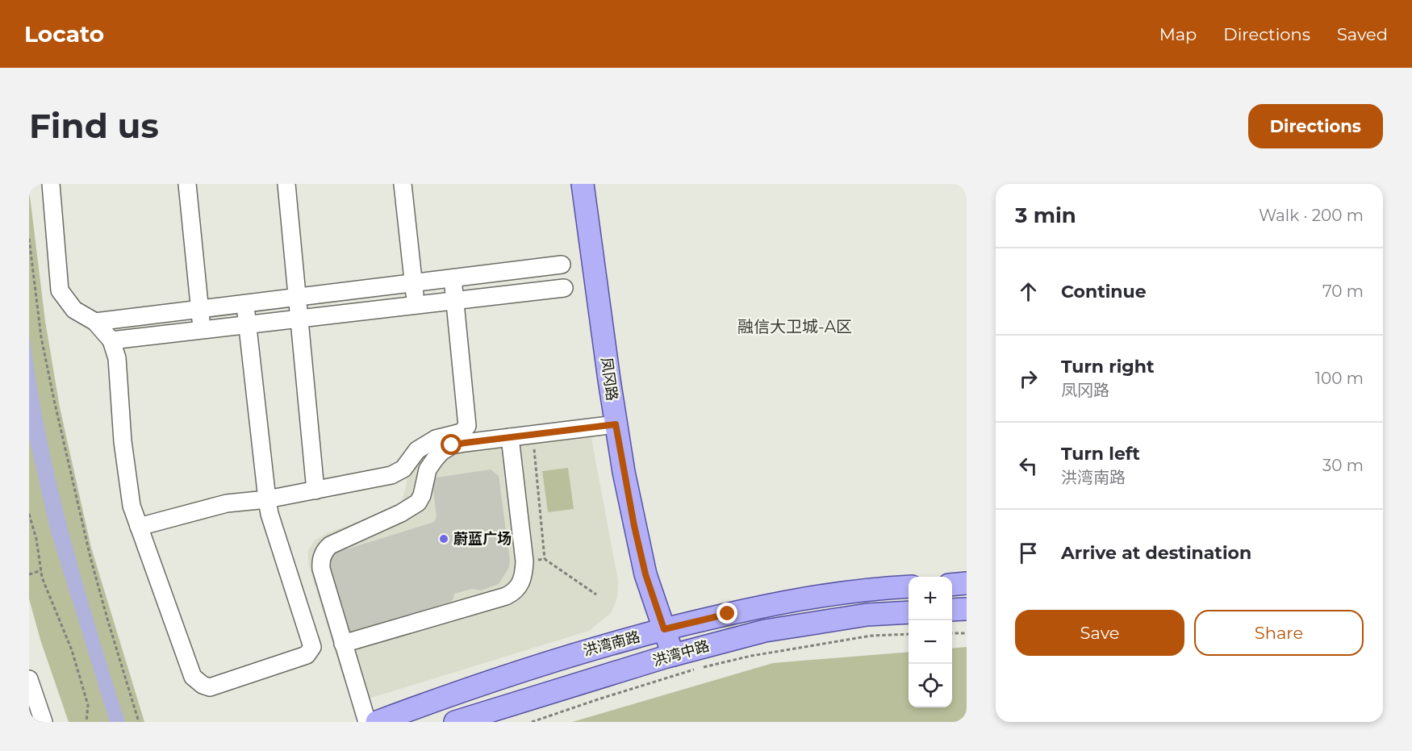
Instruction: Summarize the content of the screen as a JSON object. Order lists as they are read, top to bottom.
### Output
{
  "streets": {
    "main road": ["凤冈路", "洪湾南路", "洪湾中路"]
  },
  "crossings": [
    ["凤冈路", "洪湾南路"],
    ["凤冈路", "洪湾中路"]
  ],
  "districts": ["融信大卫城-A区"],
  "places": ["蔚蓝广场"],
  "page": {
    "header": "Locato",
    "nav": ["Map", "Directions", "Saved"],
    "buttons": [
      "Directions",
      ["Save", "Share"]
    ],
    "title": "Find us",
    "heading": ["3 min", "Walk · 200 m"],
    "list": [
      ["Continue", "70 m"],
      ["Turn right", "凤冈路", "100 m"],
      ["Turn left", "洪湾南路", "30 m"],
      "Arrive at destination"
    ],
    "map_buttons": ["+", "−"]
  }
}
